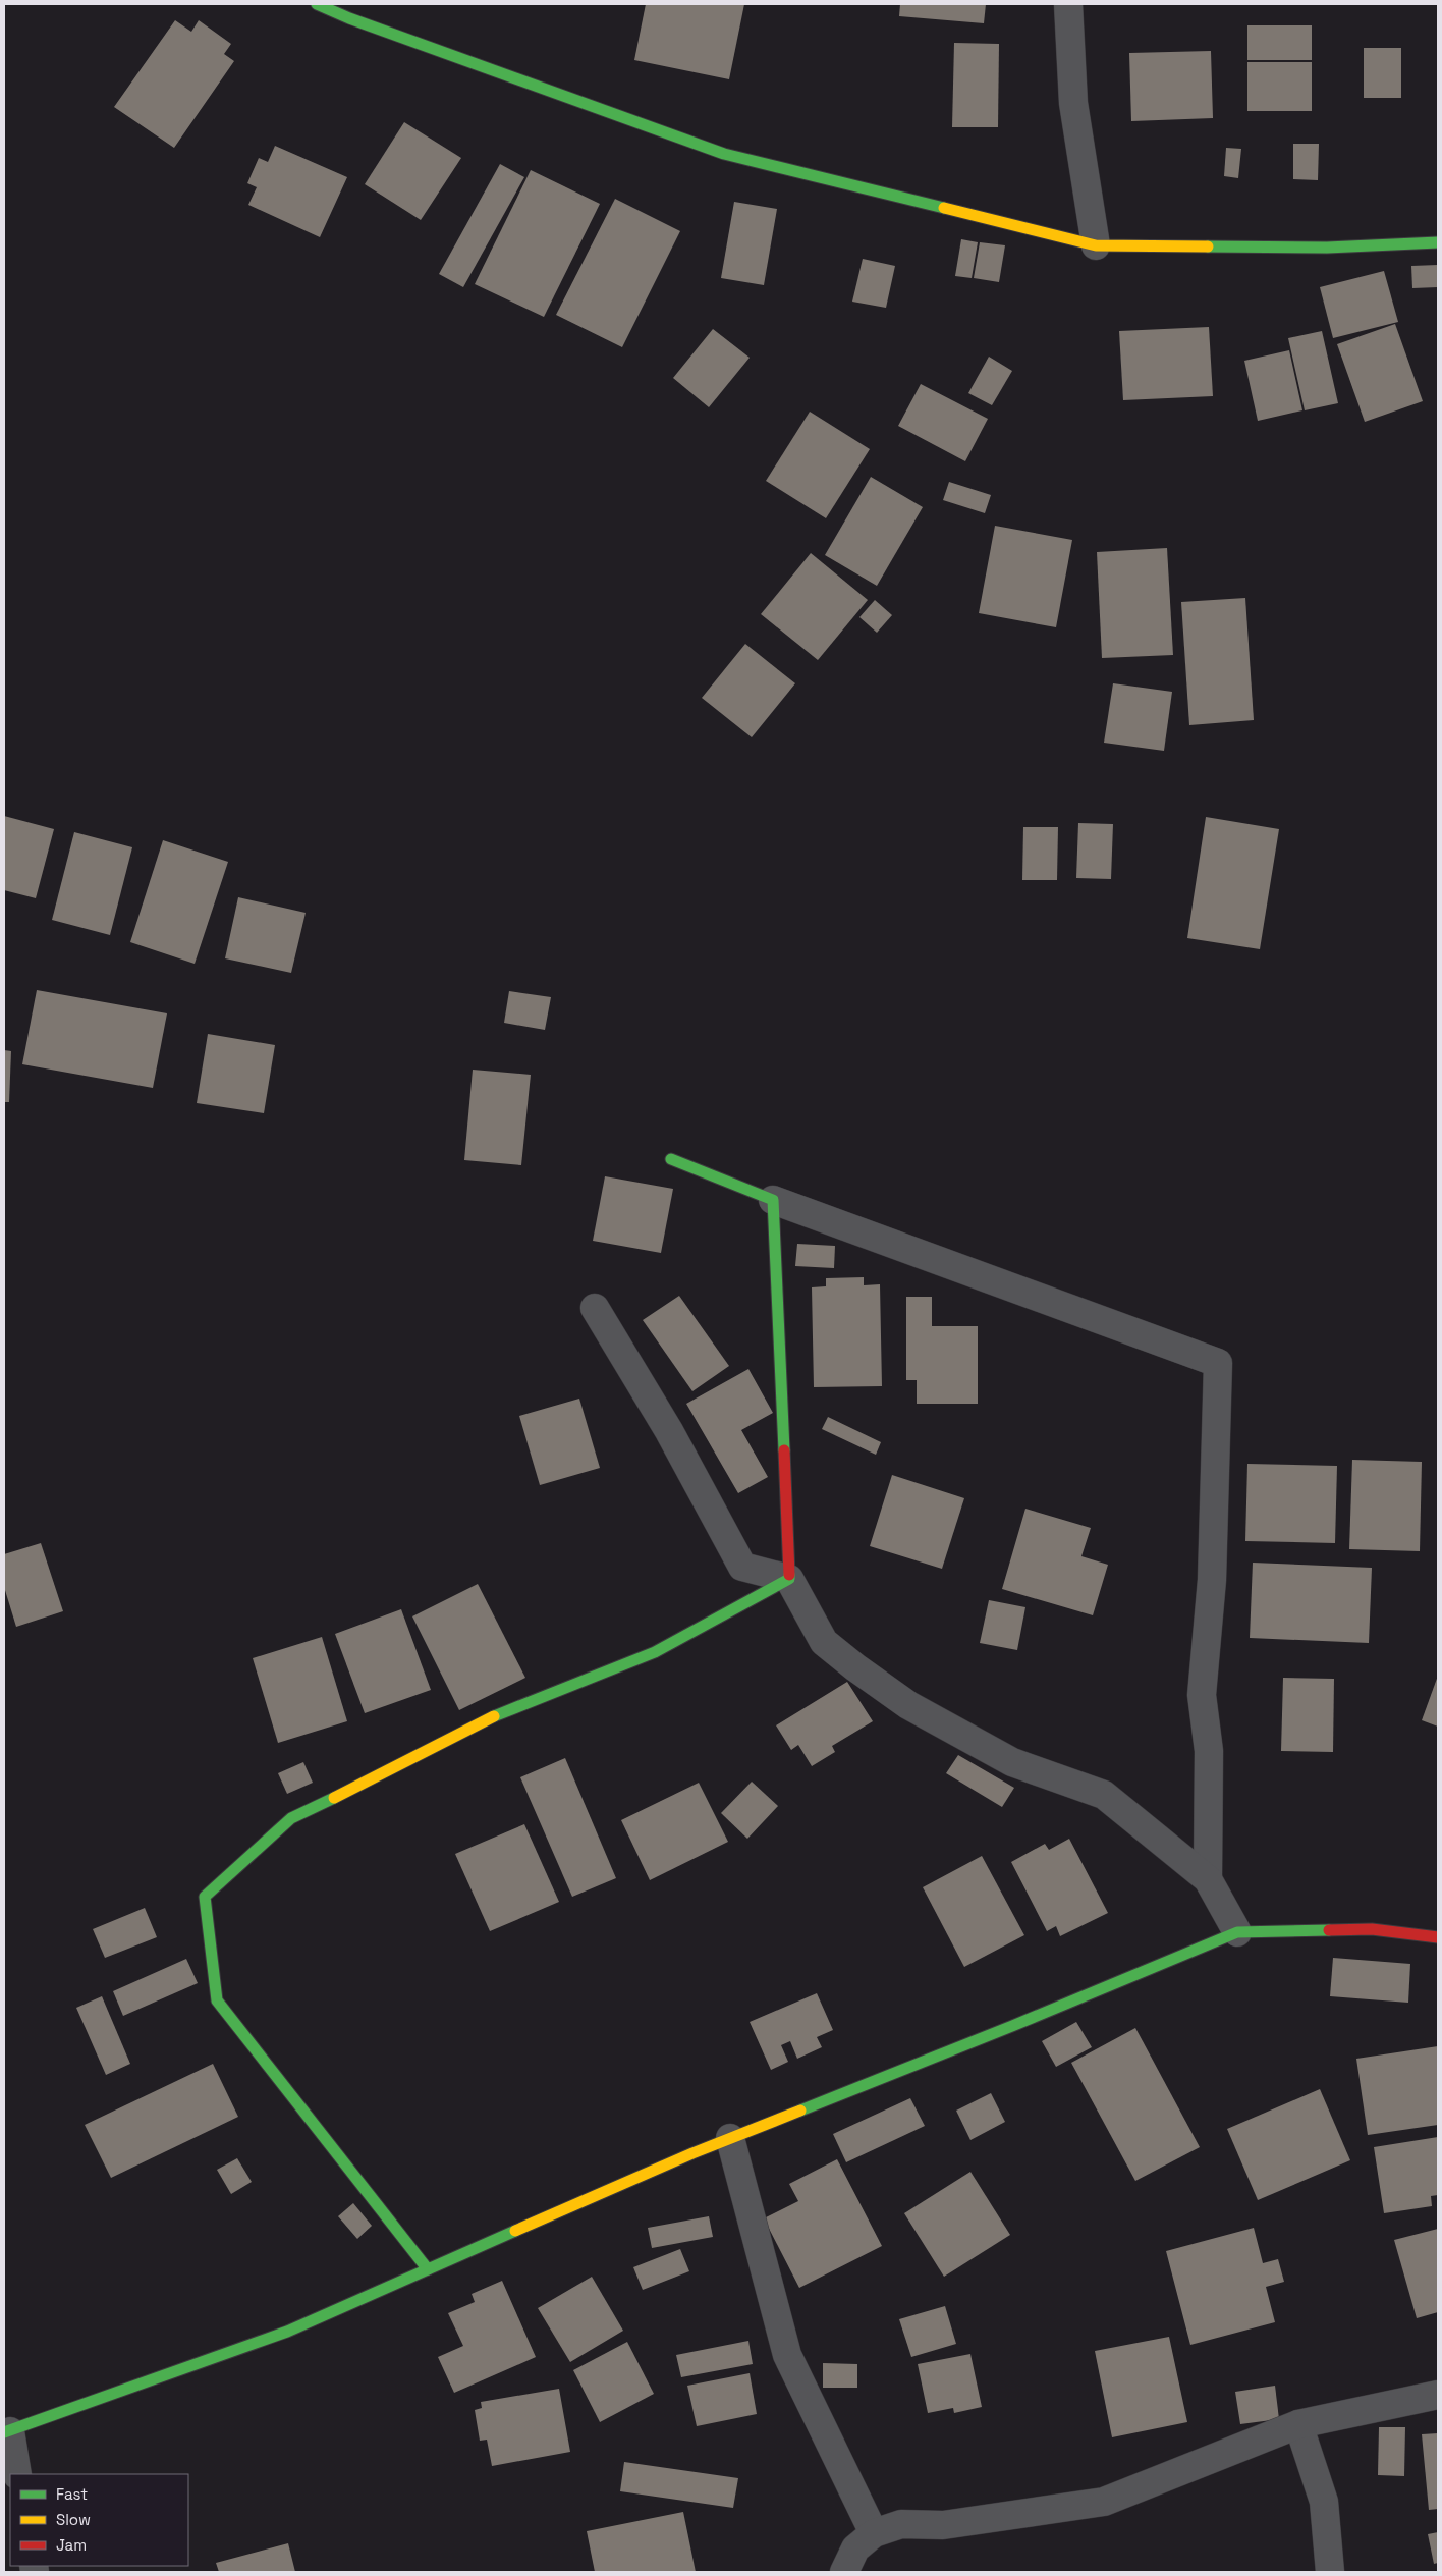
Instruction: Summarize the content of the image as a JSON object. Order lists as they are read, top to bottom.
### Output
{
  "legend": ["Fast", "Slow", "Jam"]
}
